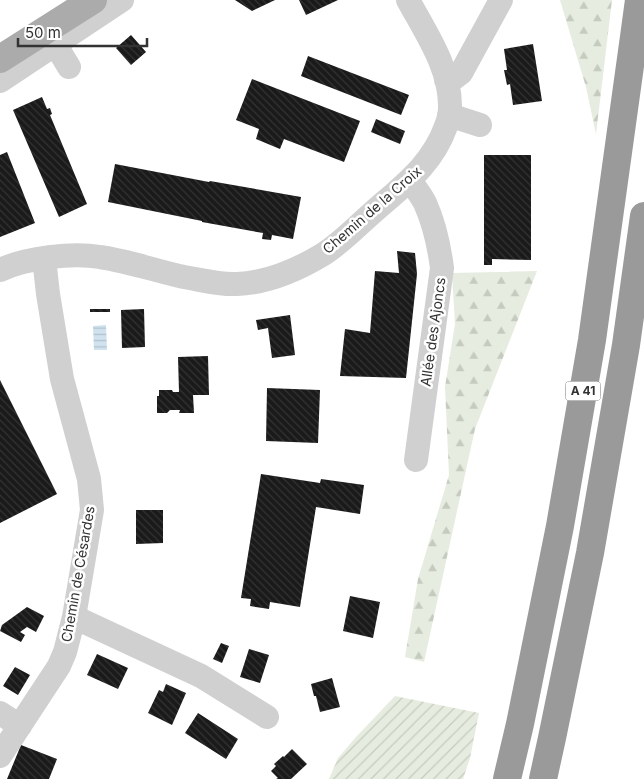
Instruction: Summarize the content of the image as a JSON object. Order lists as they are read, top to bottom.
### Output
{
  "streets": {
    "highway": ["A 41"],
    "street": ["Chemin de la Croix", "Allée des Ajoncs", "Chemin de Césardes"]
  },
  "crossings": [
    ["Chemin de la Croix", "Allée des Ajoncs"],
    ["Chemin de la Croix", "Chemin de Césardes"]
  ],
  "scale_bar": "50 m"
}
